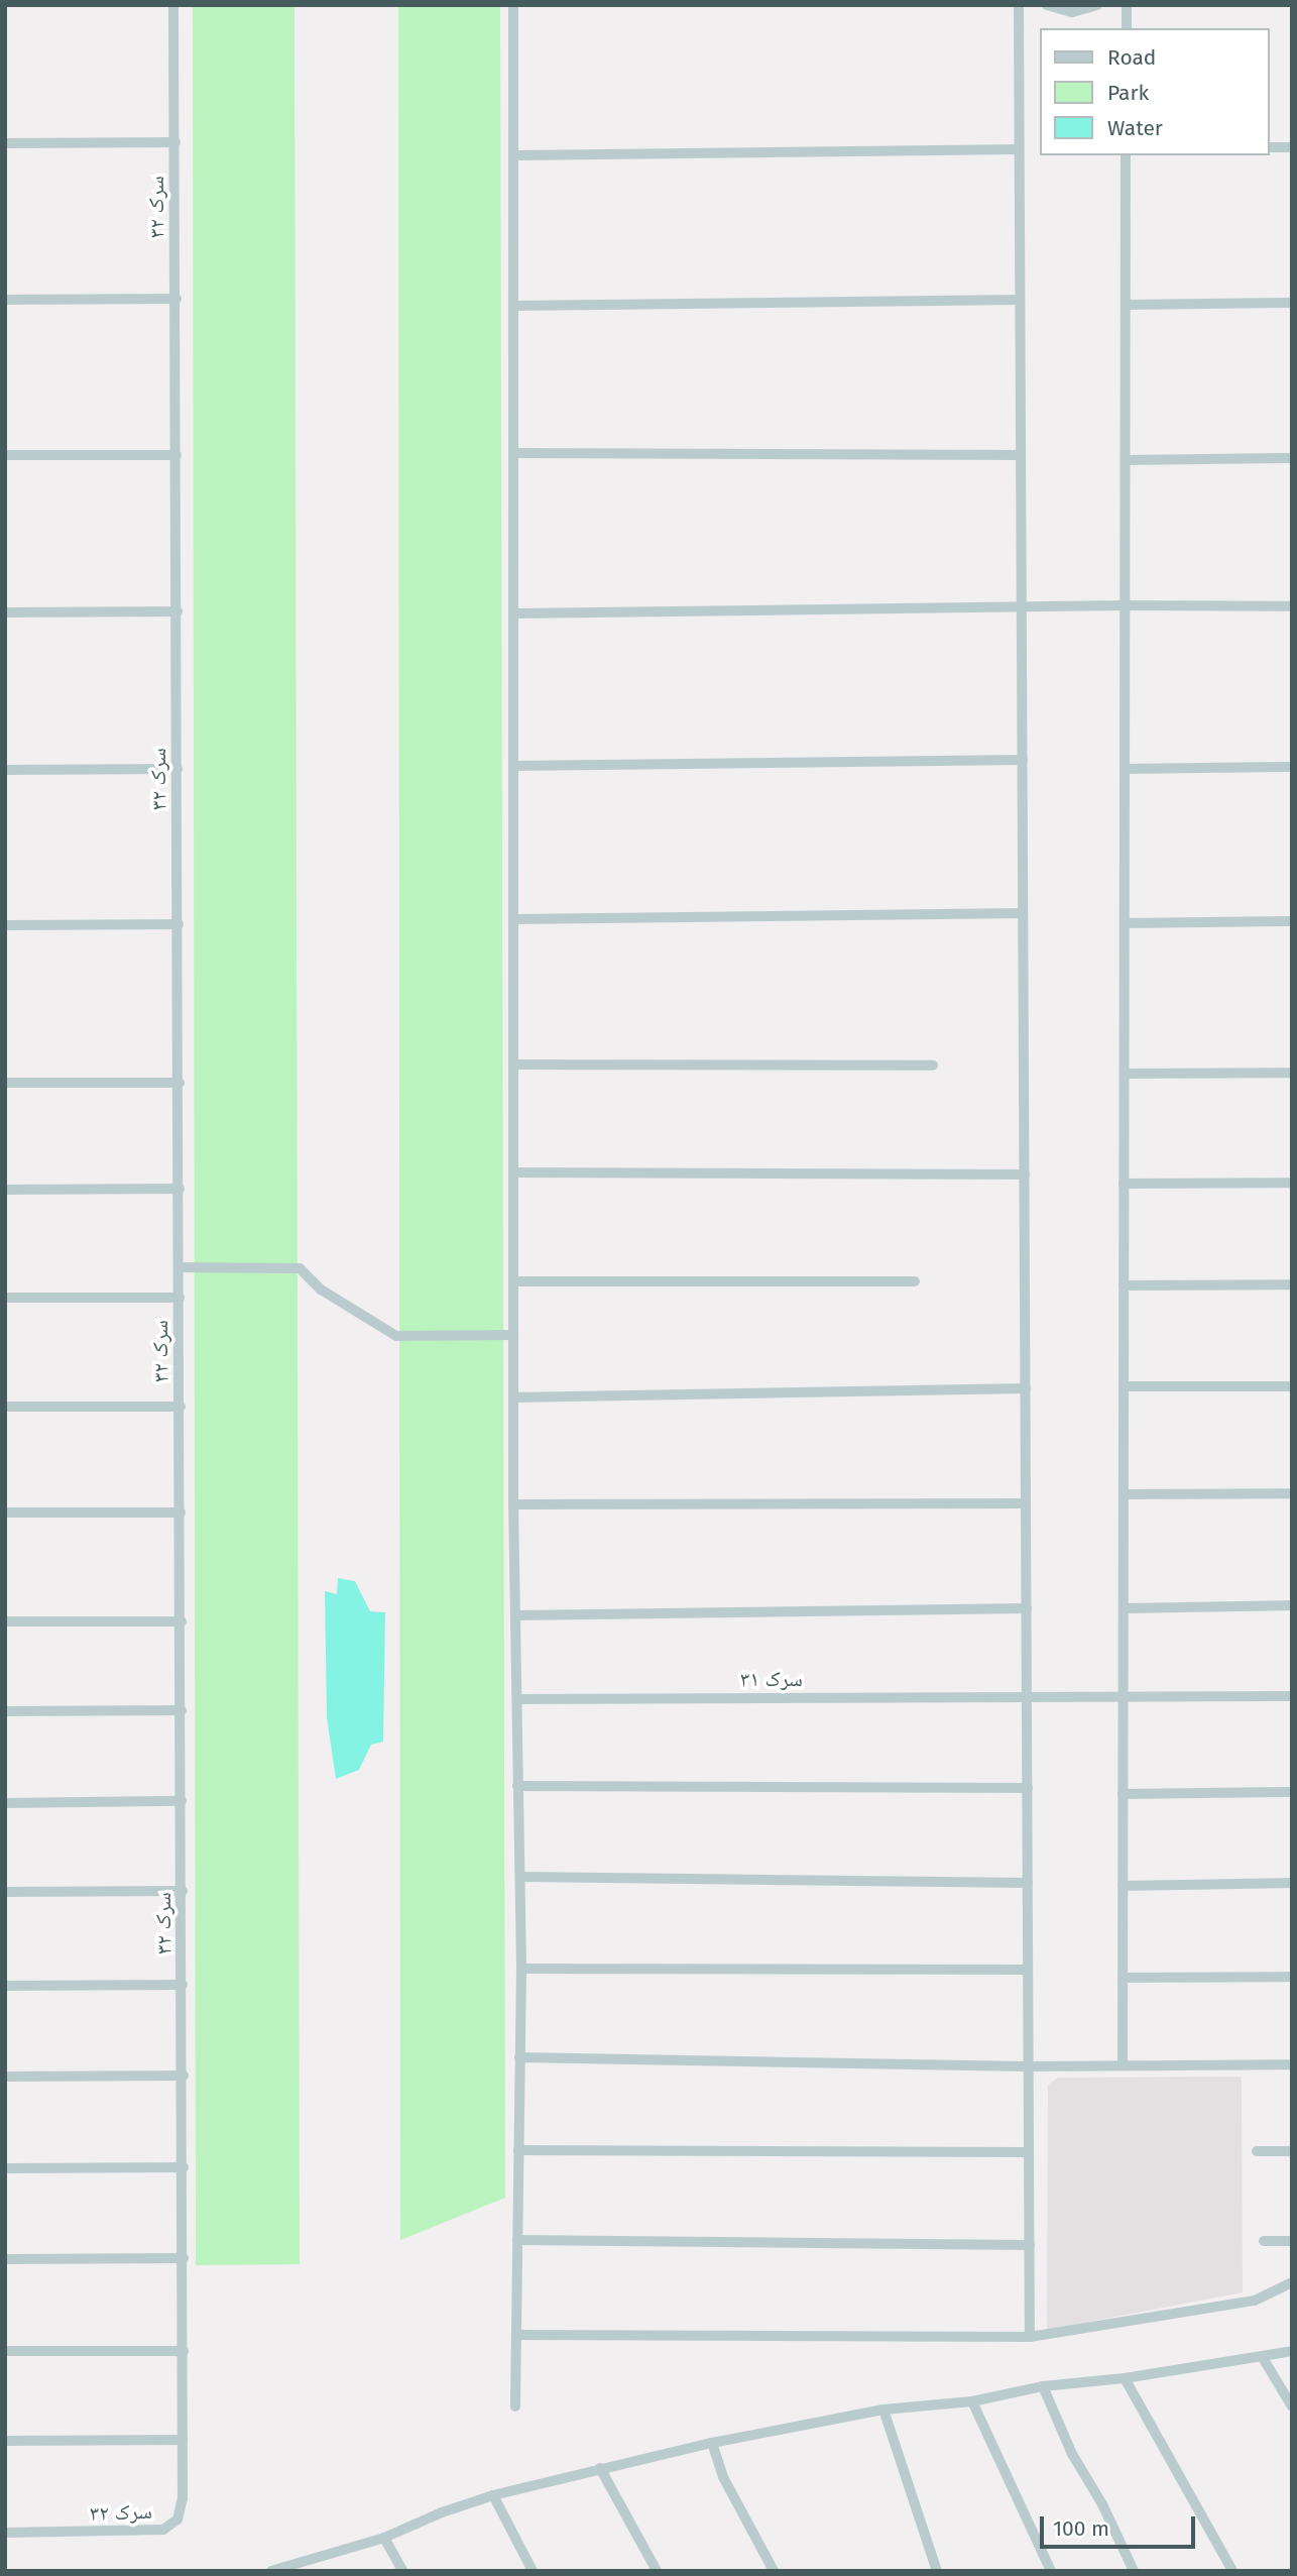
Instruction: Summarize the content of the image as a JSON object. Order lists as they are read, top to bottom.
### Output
{
  "streets": {
    "street": ["سرک ۳۲", "سرک ۳۱"]
  },
  "legend": ["Road", "Park", "Water"],
  "scale_bar": "100 m"
}
